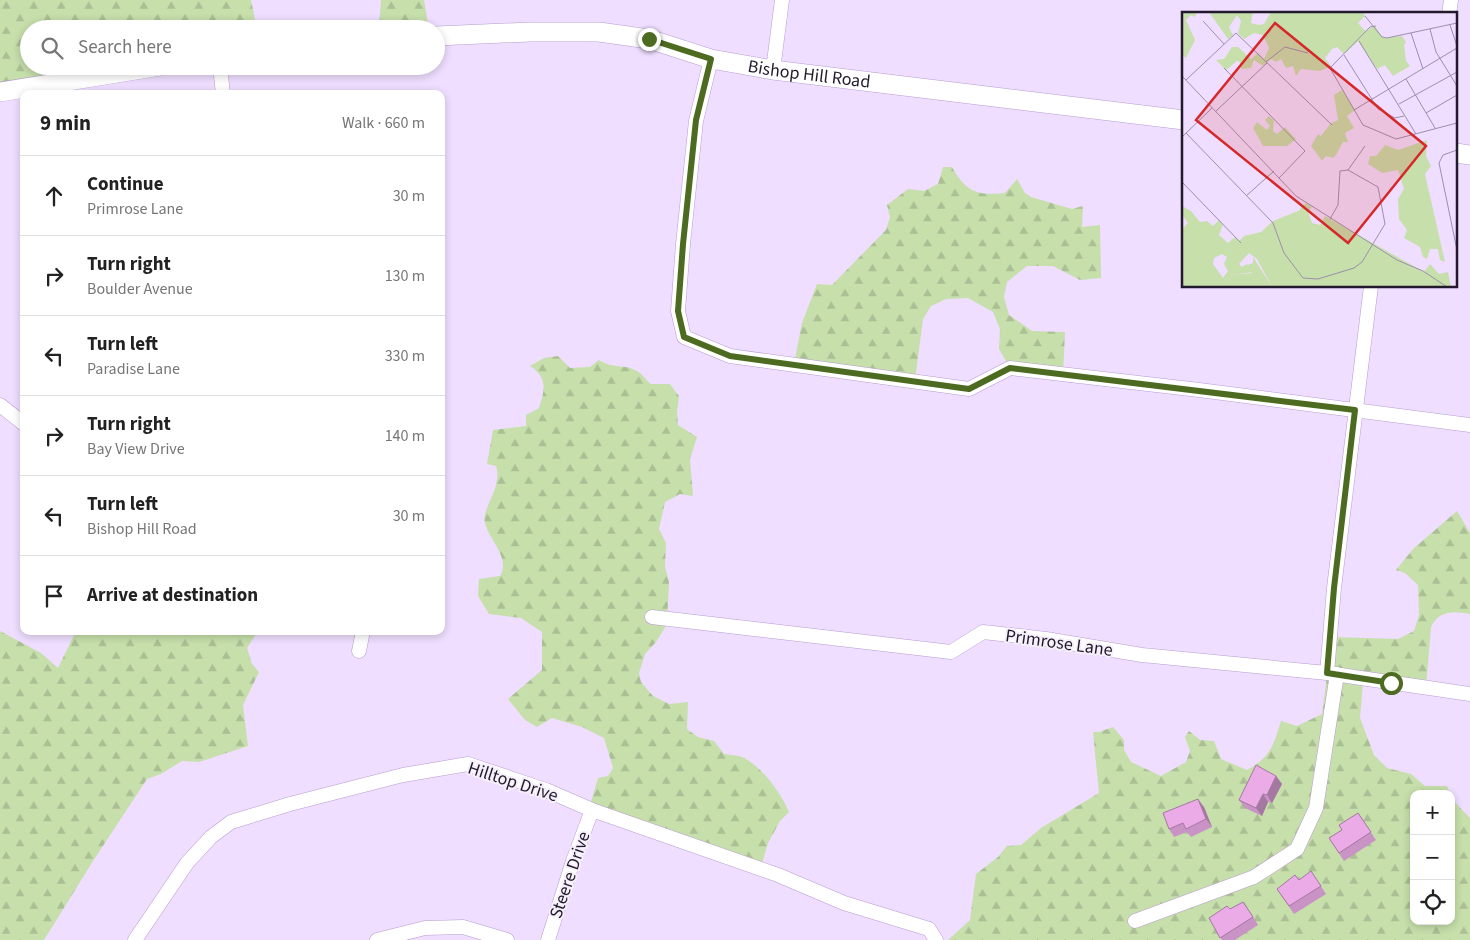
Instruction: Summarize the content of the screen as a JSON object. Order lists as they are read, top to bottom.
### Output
{
  "streets": {
    "street": [
      "Bishop Hill Road",
      "Primrose Lane",
      "Hilltop Drive",
      "Steere Drive"
    ]
  },
  "crossings": [
    ["Hilltop Drive", "Steere Drive"]
  ],
  "page": {
    "search": "Search here",
    "heading": ["9 min", "Walk · 660 m"],
    "list": [
      ["Continue", "Primrose Lane", "30 m"],
      ["Turn right", "Boulder Avenue", "130 m"],
      ["Turn left", "Paradise Lane", "330 m"],
      ["Turn right", "Bay View Drive", "140 m"],
      ["Turn left", "Bishop Hill Road", "30 m"],
      "Arrive at destination"
    ],
    "map_buttons": ["+", "−"]
  }
}
